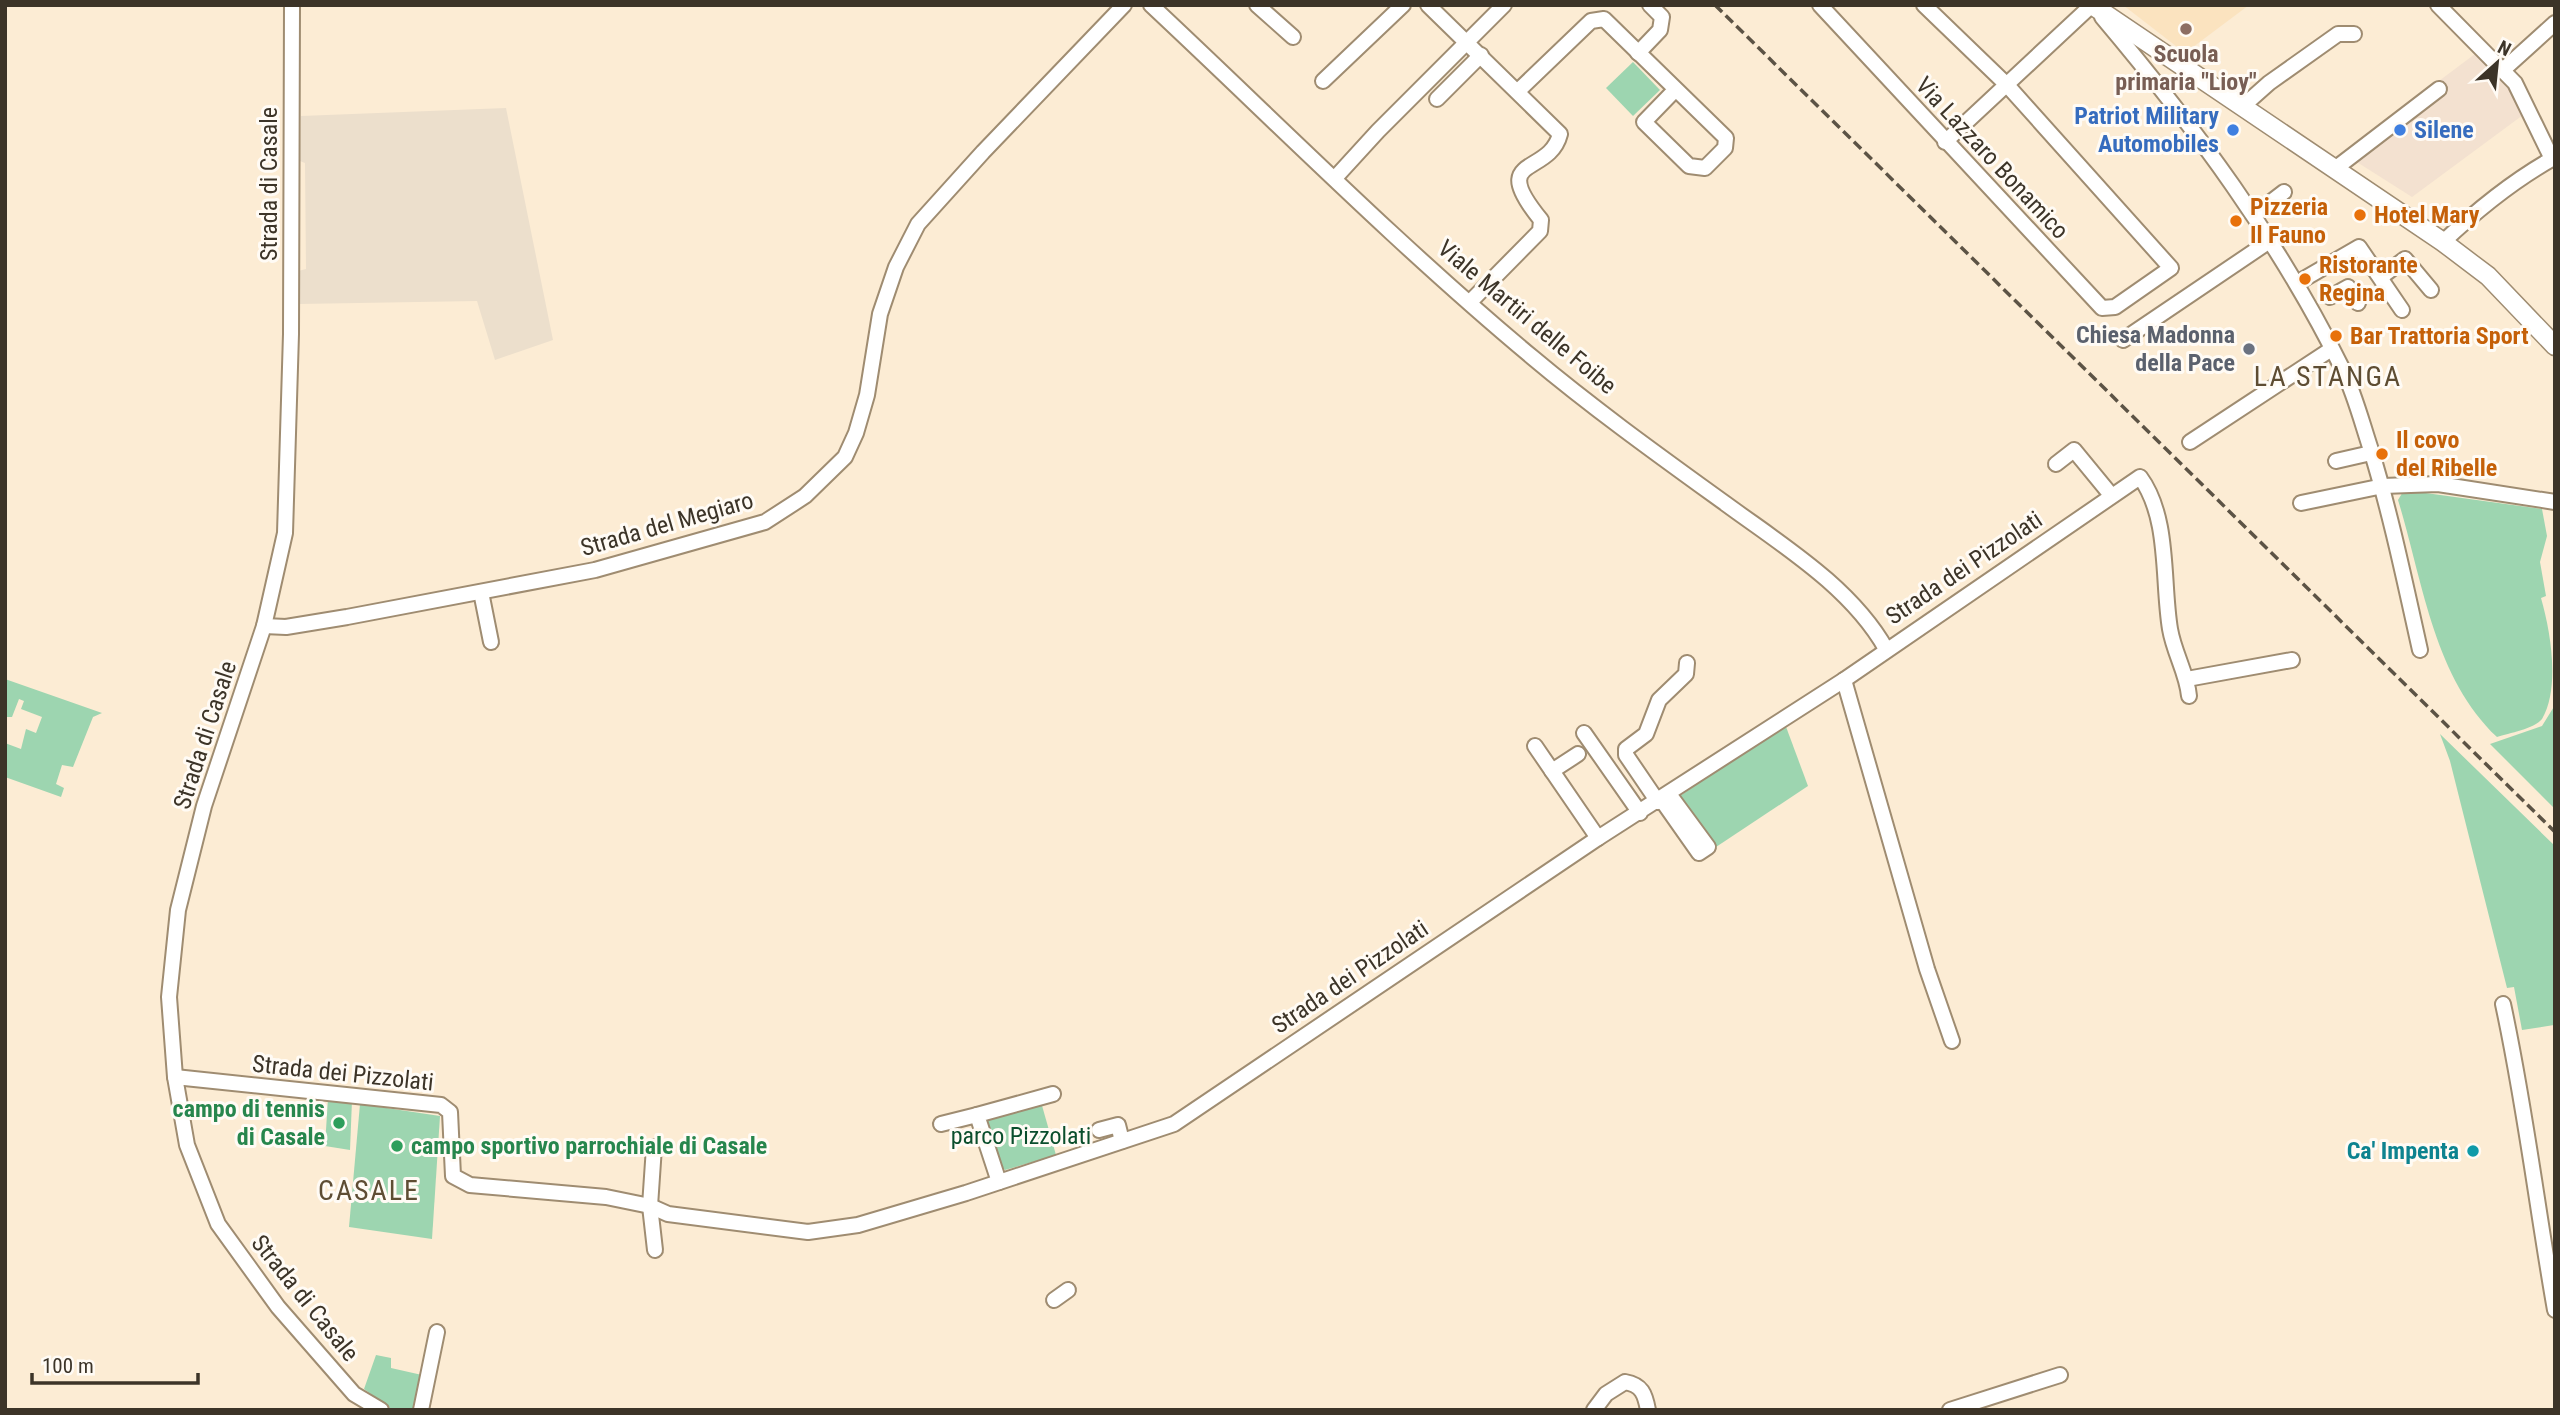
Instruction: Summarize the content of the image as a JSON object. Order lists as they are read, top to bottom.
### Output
{
  "streets": {
    "street": [
      "Via Lazzaro Bonamico",
      "Strada di Casale",
      "Viale Martiri delle Foibe",
      "Strada del Megiaro",
      "Strada dei Pizzolati"
    ]
  },
  "crossings": [
    ["Strada di Casale", "Strada del Megiaro"],
    ["Strada di Casale", "Strada dei Pizzolati"],
    ["Viale Martiri delle Foibe", "Strada dei Pizzolati"]
  ],
  "districts": ["LA STANGA", "CASALE"],
  "parks": ["parco Pizzolati"],
  "places": [
    "Scuola primaria \"Lioy\"",
    "Patriot Military Automobiles",
    "Silene",
    "Hotel Mary",
    "Pizzeria Il Fauno",
    "Ristorante Regina",
    "Bar Trattoria Sport",
    "Chiesa Madonna della Pace",
    "Il covo del Ribelle",
    "campo di tennis di Casale",
    "campo sportivo parrochiale di Casale",
    "Ca' Impenta"
  ],
  "scale_bar": "100 m",
  "north": "top right"
}
